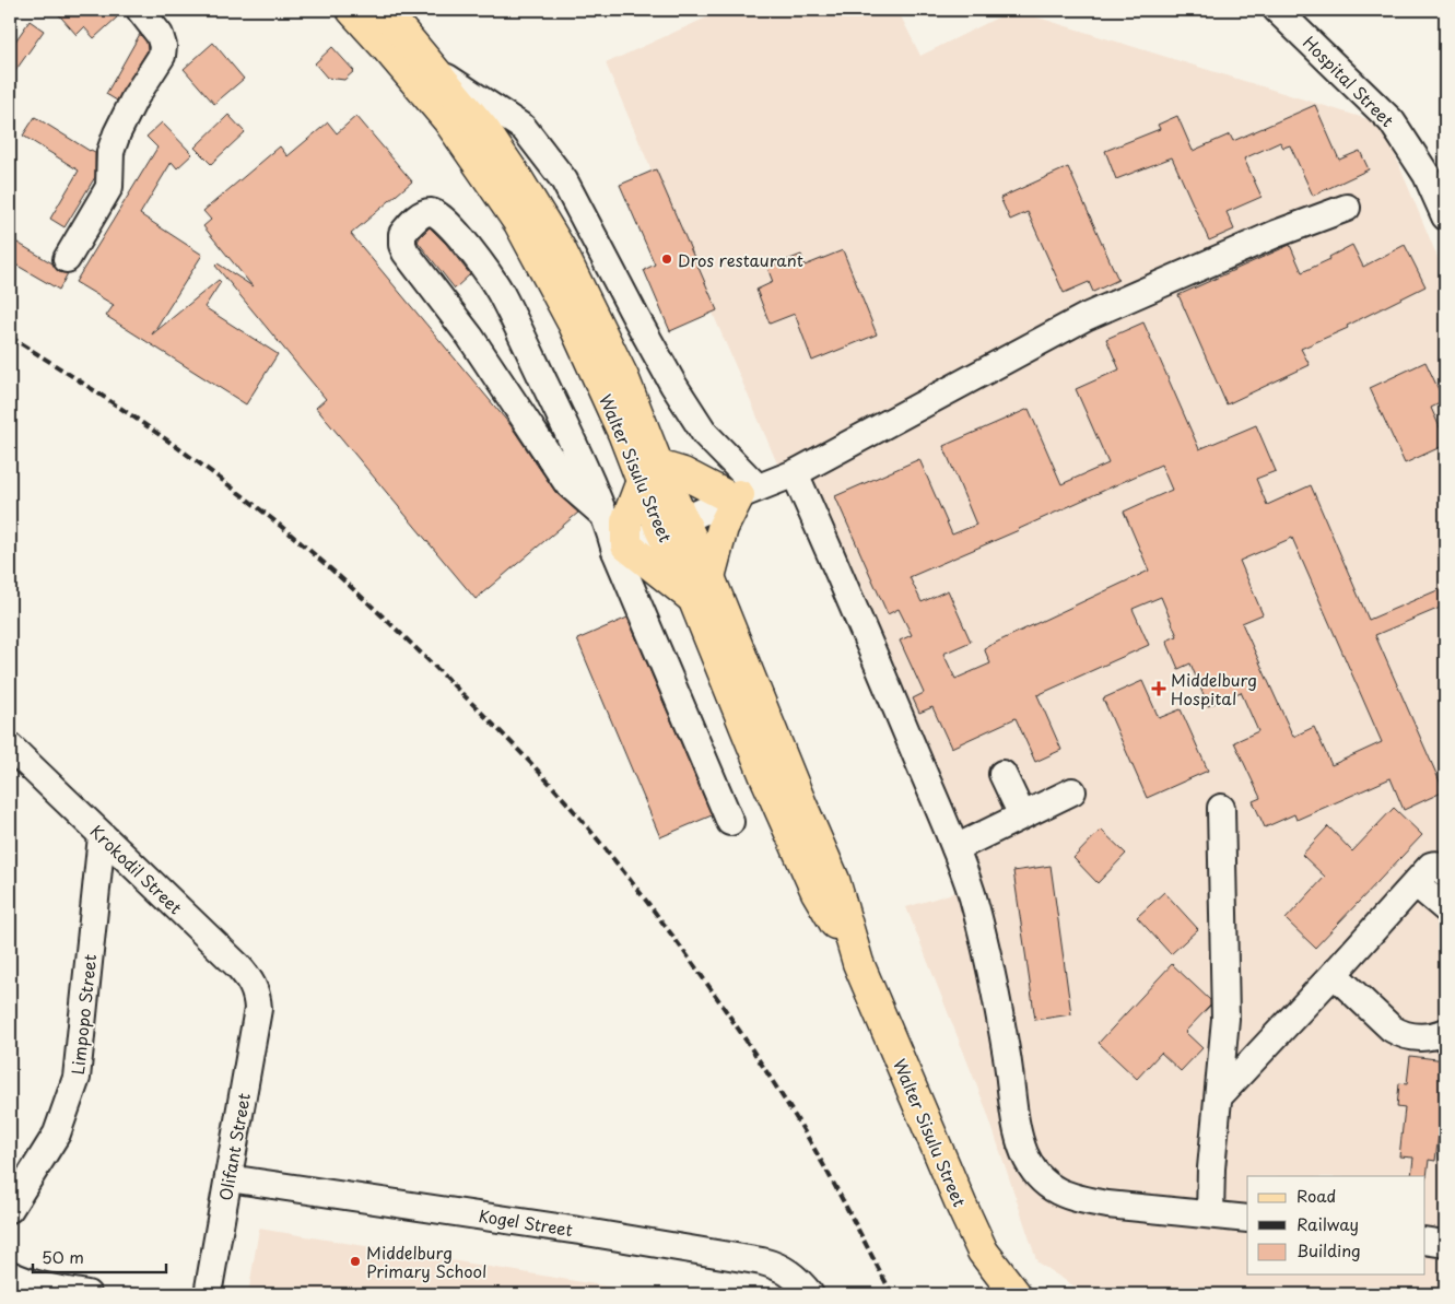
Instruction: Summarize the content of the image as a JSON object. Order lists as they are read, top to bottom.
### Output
{
  "streets": {
    "main road": ["Walter Sisulu Street"],
    "street": [
      "Hospital Street",
      "Krokodil Street",
      "Limpopo Street",
      "Olifant Street",
      "Kogel Street"
    ]
  },
  "crossings": [
    ["Krokodil Street", "Limpopo Street"],
    ["Krokodil Street", "Olifant Street"],
    ["Olifant Street", "Kogel Street"]
  ],
  "places": {
    "other": ["Dros restaurant", "Middelburg Primary School"],
    "health": ["Middelburg Hospital"]
  },
  "legend": ["Road", "Railway", "Building"],
  "scale_bar": "50 m"
}
